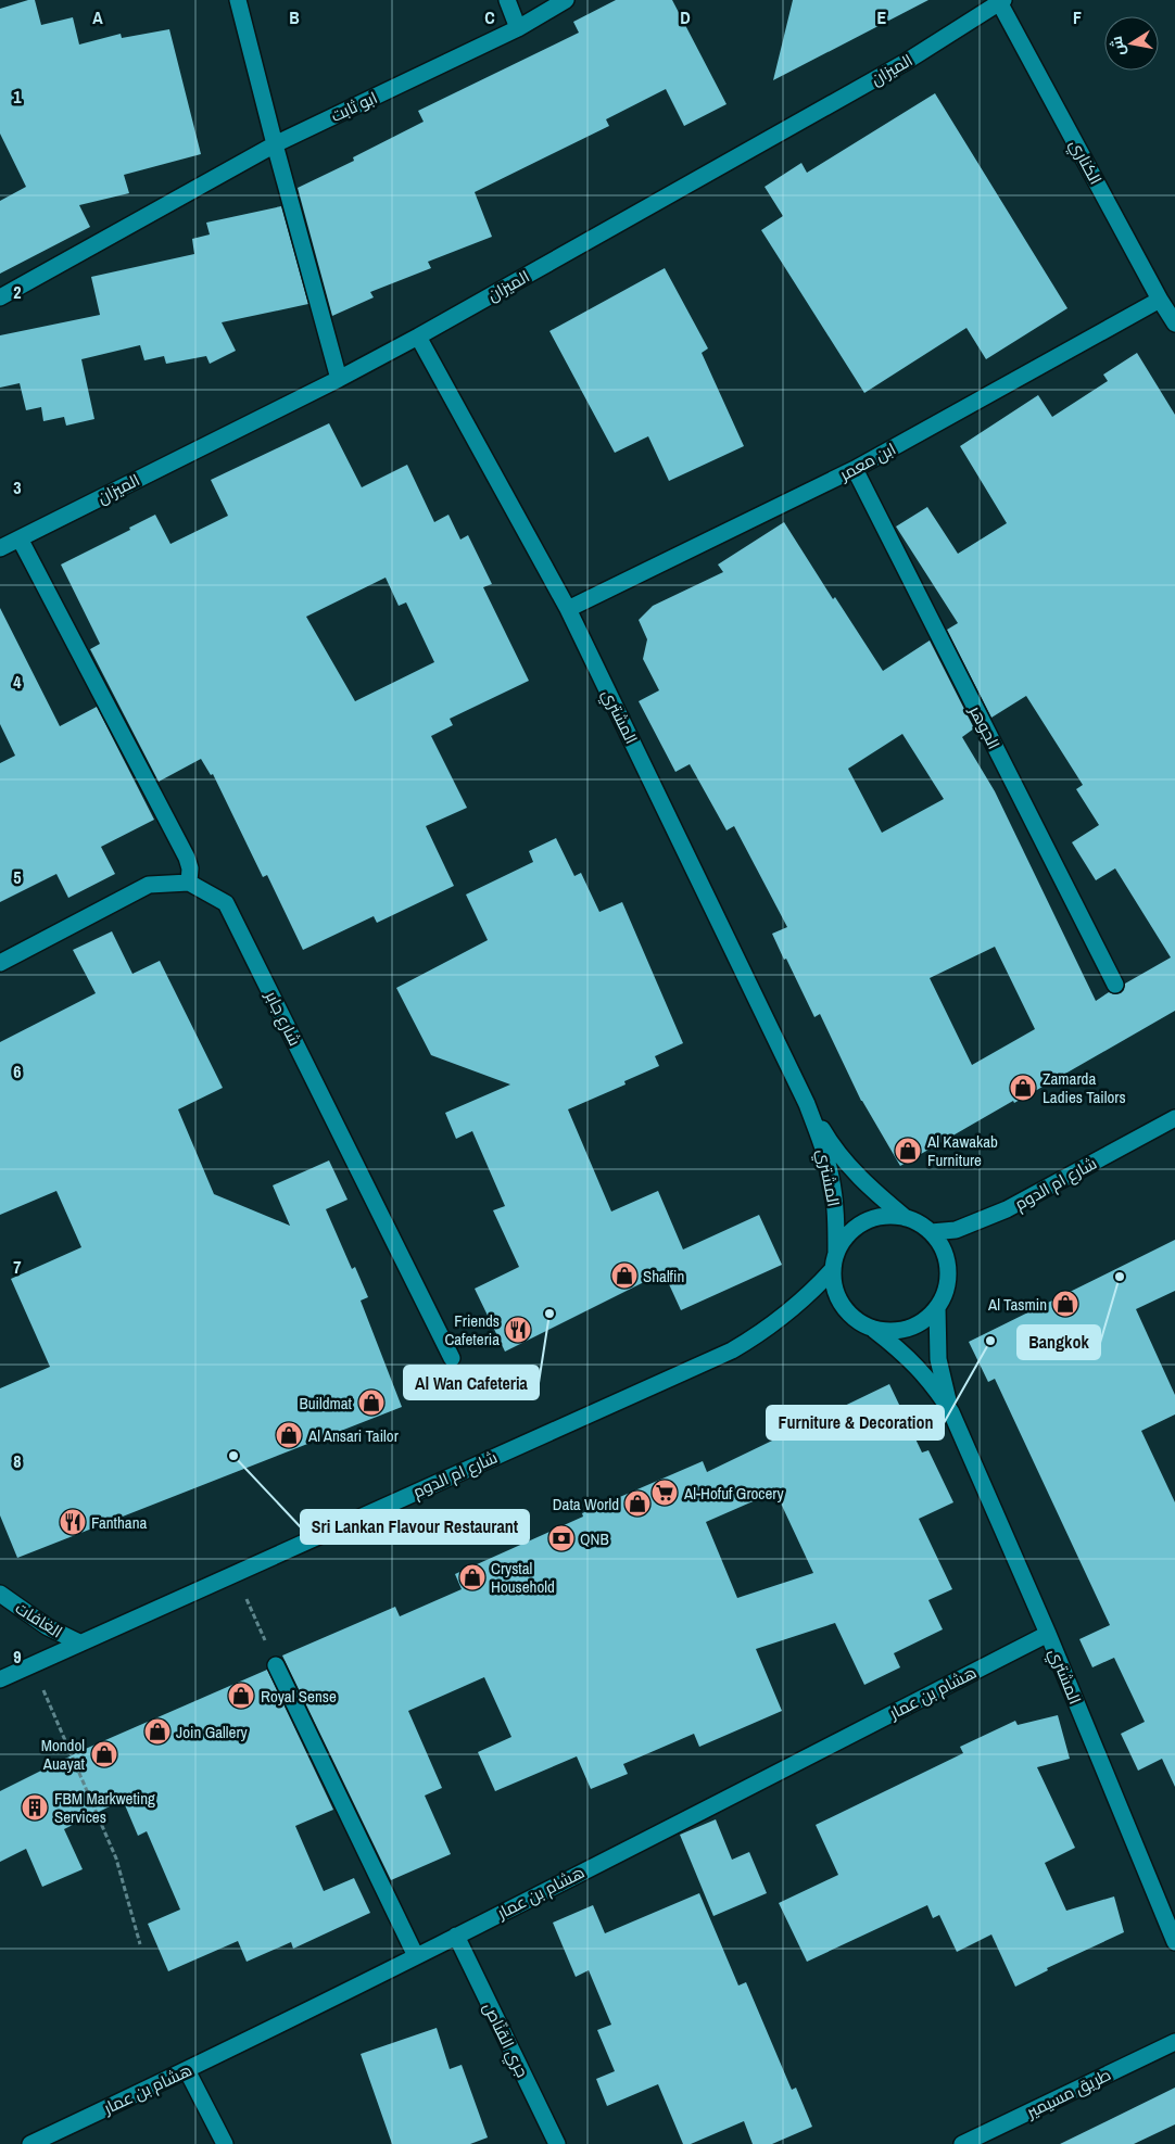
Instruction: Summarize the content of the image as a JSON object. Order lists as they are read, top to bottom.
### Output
{
  "streets": {
    "street": [
      "الميزان",
      "ابو ثابت",
      "الكناري",
      "ابن معمر",
      "المشتري",
      "الجوهر",
      "شارع جابر",
      "شارع ام الدوم",
      "الغافات",
      "هشام بن عمار",
      "جري القنّاص",
      "طريق مسيمير"
    ]
  },
  "crossings": [
    ["الميزان", "الكناري"],
    ["الميزان", "المشتري"],
    ["الكناري", "ابن معمر"],
    ["ابن معمر", "المشتري"],
    ["ابن معمر", "الجوهر"],
    ["المشتري", "شارع ام الدوم"],
    ["المشتري", "هشام بن عمار"],
    ["شارع ام الدوم", "الغافات"],
    ["هشام بن عمار", "جري القنّاص"]
  ],
  "places": {
    "shop": [
      "Zamarda Ladies Tailors",
      "Al Kawakab Furniture",
      "Shalfin",
      "Al Tasmin",
      "Buildmat",
      "Al Ansari Tailor",
      "Data World",
      "Crystal Household",
      "Royal Sense",
      "Join Gallery",
      "Mondol Auayat"
    ],
    "other": [
      "Bangkok",
      "Al Wan Cafeteria",
      "Furniture & Decoration",
      "Sri Lankan Flavour Restaurant"
    ],
    "restaurant": ["Friends Cafeteria", "Fanthana"],
    "supermarket": ["Al-Hofuf Grocery"],
    "bank": ["QNB"],
    "building": ["FBM Markweting Services"]
  },
  "north": "left",
  "grid": {
    "columns": [
      "A",
      "B",
      "C",
      "D",
      "E",
      "F"
    ],
    "rows": [
      "1",
      "2",
      "3",
      "4",
      "5",
      "6",
      "7",
      "8",
      "9"
    ]
  }
}
